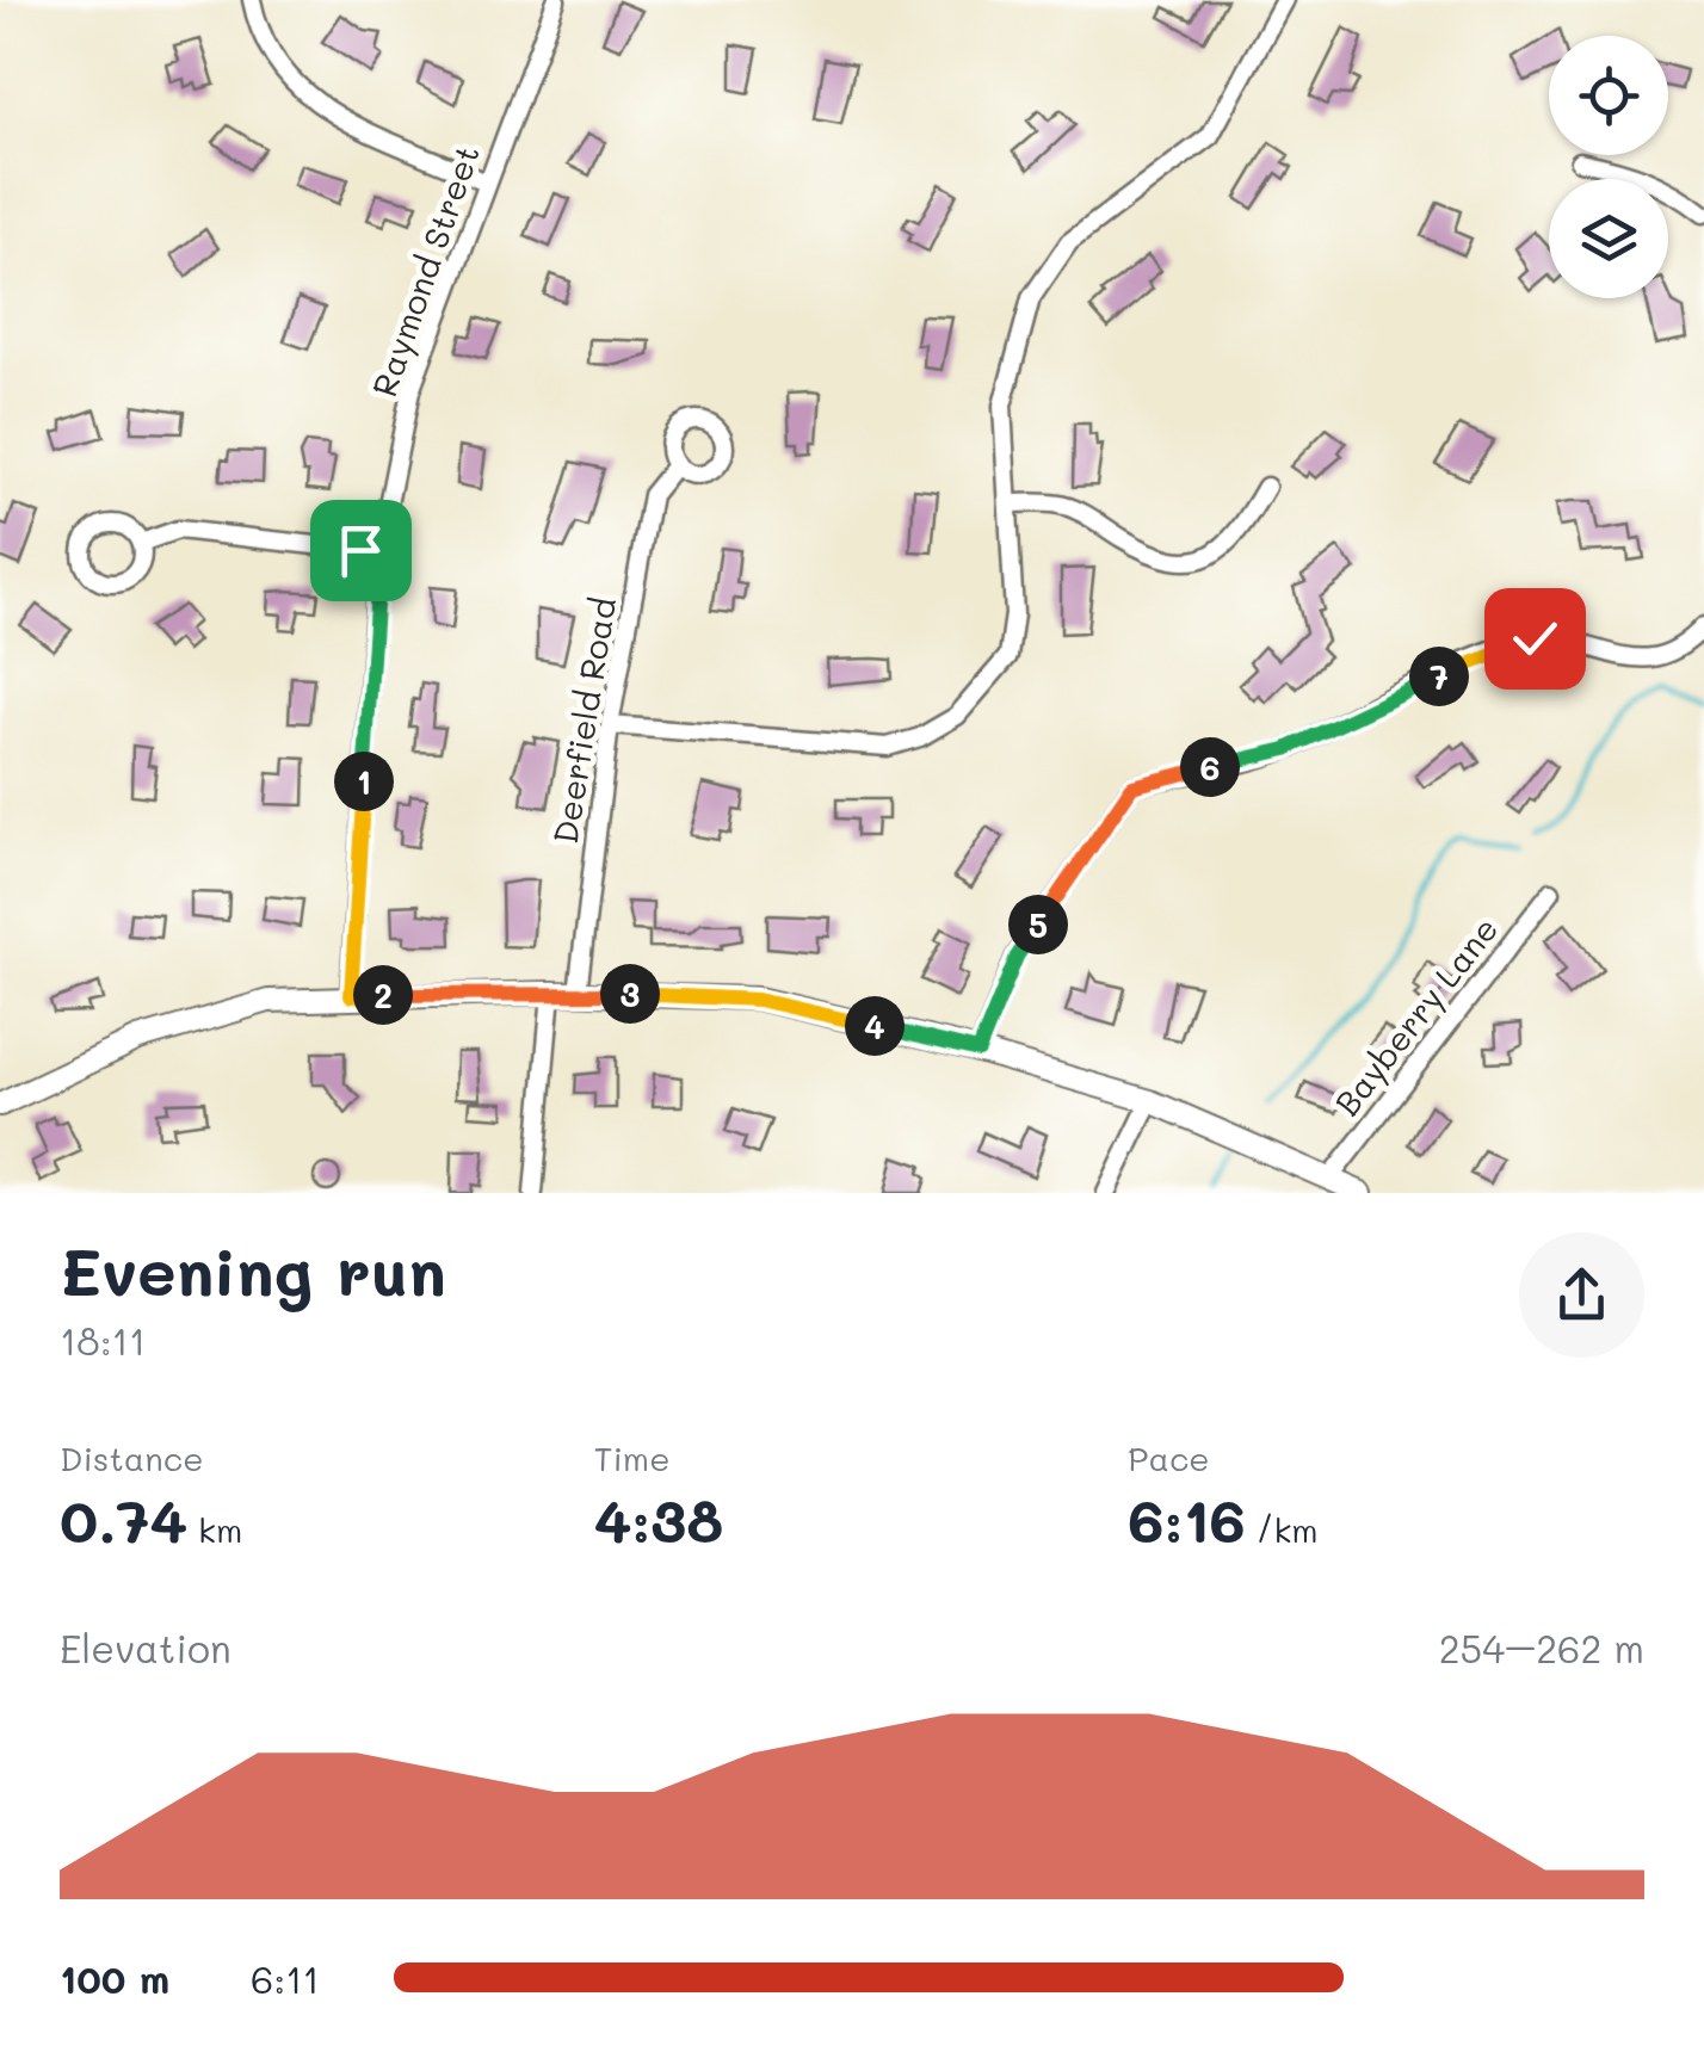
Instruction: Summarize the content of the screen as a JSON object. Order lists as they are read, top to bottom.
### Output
{
  "streets": {
    "street": ["Raymond Street", "Deerfield Road", "Bayberry Lane"]
  },
  "page": {
    "pins": [
      "7",
      "6",
      "1",
      "5",
      "3",
      "2",
      "4"
    ],
    "heading": ["Evening run", "18:11"],
    "stats": [
      ["Distance", "0.74 km"],
      ["Time", "4:38"],
      ["Pace", "6:16 /km"]
    ],
    "chart": ["Elevation", "254–262 m"],
    "list": [
      {
        "name": "100 m",
        "note": "6:11"
      }
    ]
  }
}
